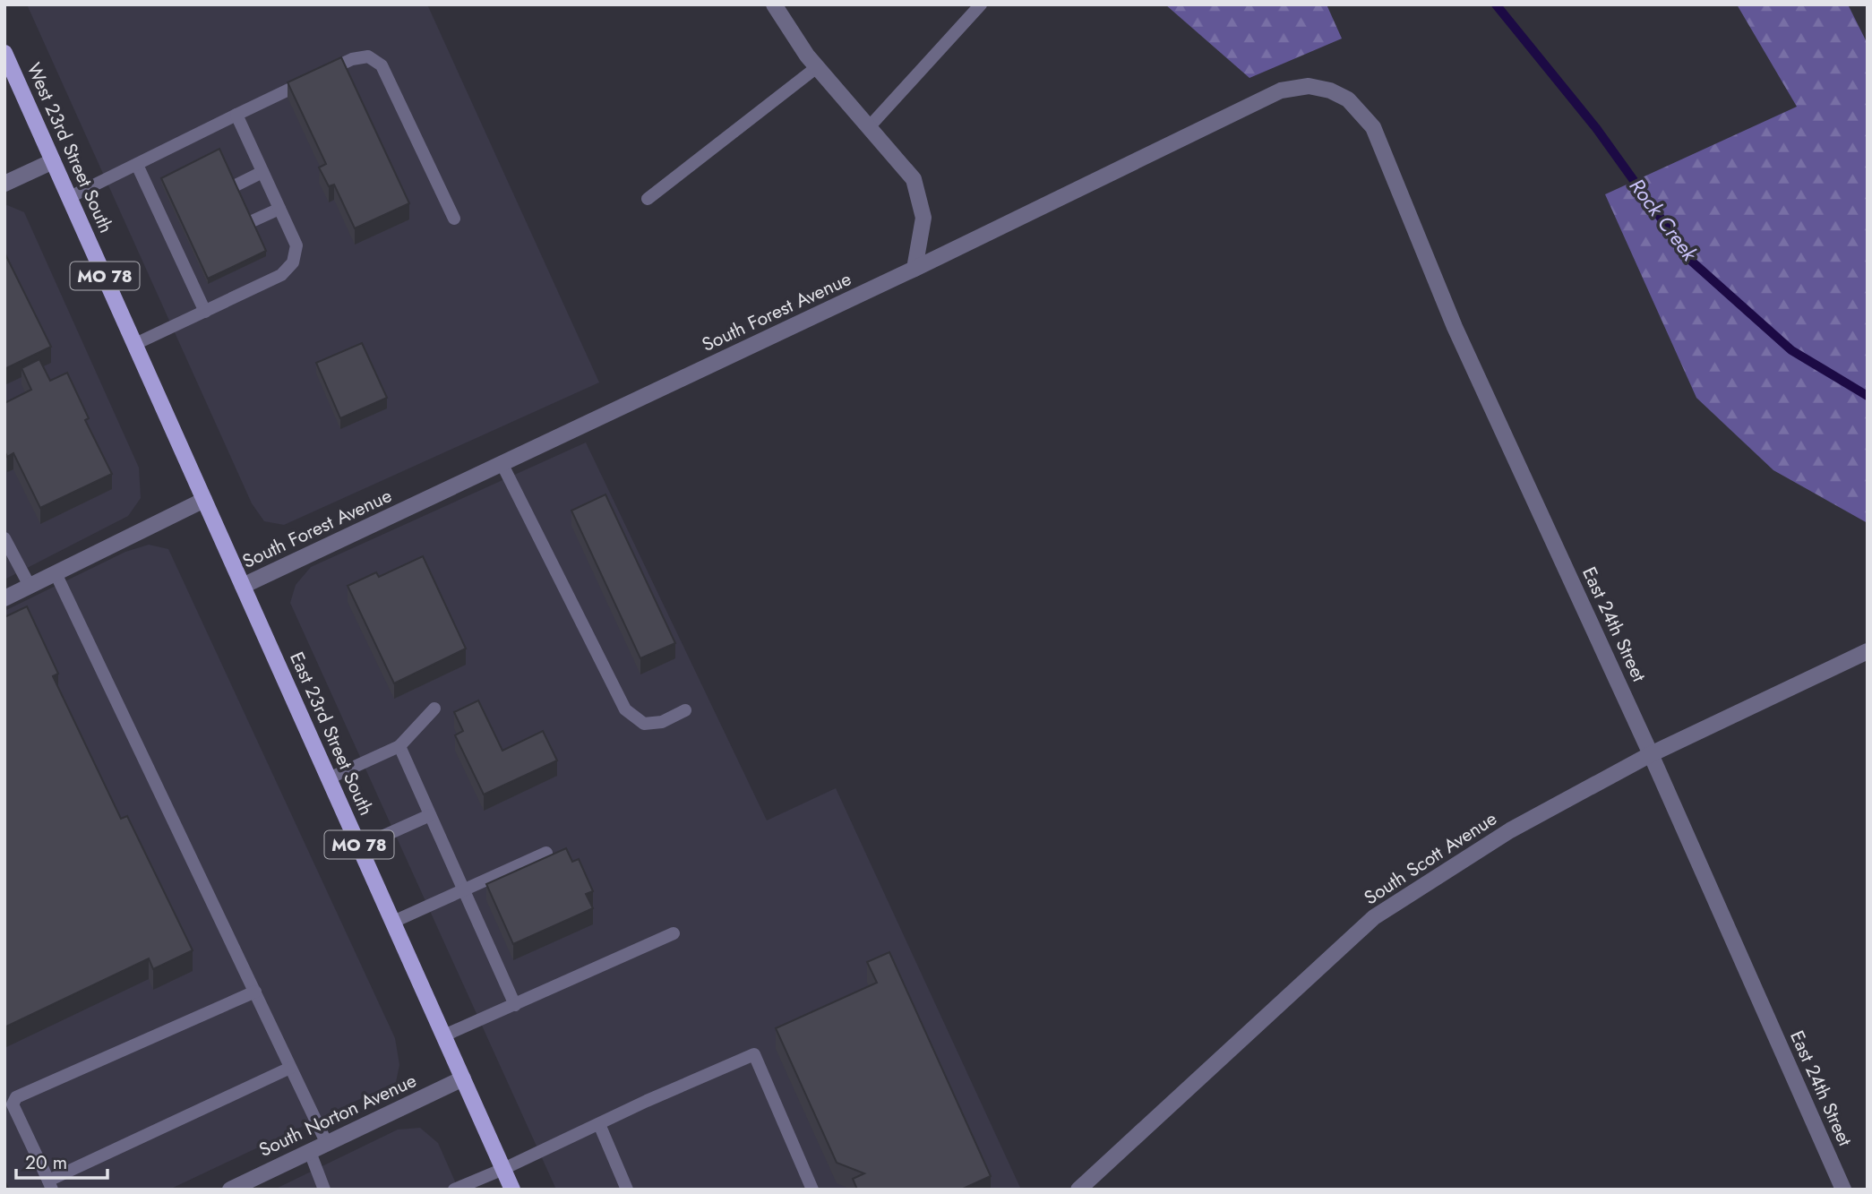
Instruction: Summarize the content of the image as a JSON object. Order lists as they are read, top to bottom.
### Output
{
  "streets": {
    "main road": ["West 23rd Street South", "MO 78", "East 23rd Street South"],
    "street": [
      "South Forest Avenue",
      "East 24th Street",
      "South Scott Avenue",
      "South Norton Avenue"
    ]
  },
  "crossings": [
    ["West 23rd Street South", "East 23rd Street South"],
    ["South Forest Avenue", "East 24th Street"],
    ["South Forest Avenue", "East 23rd Street South"],
    ["East 24th Street", "South Scott Avenue"],
    ["East 23rd Street South", "South Norton Avenue"]
  ],
  "water": ["Rock Creek"],
  "scale_bar": "20 m"
}
